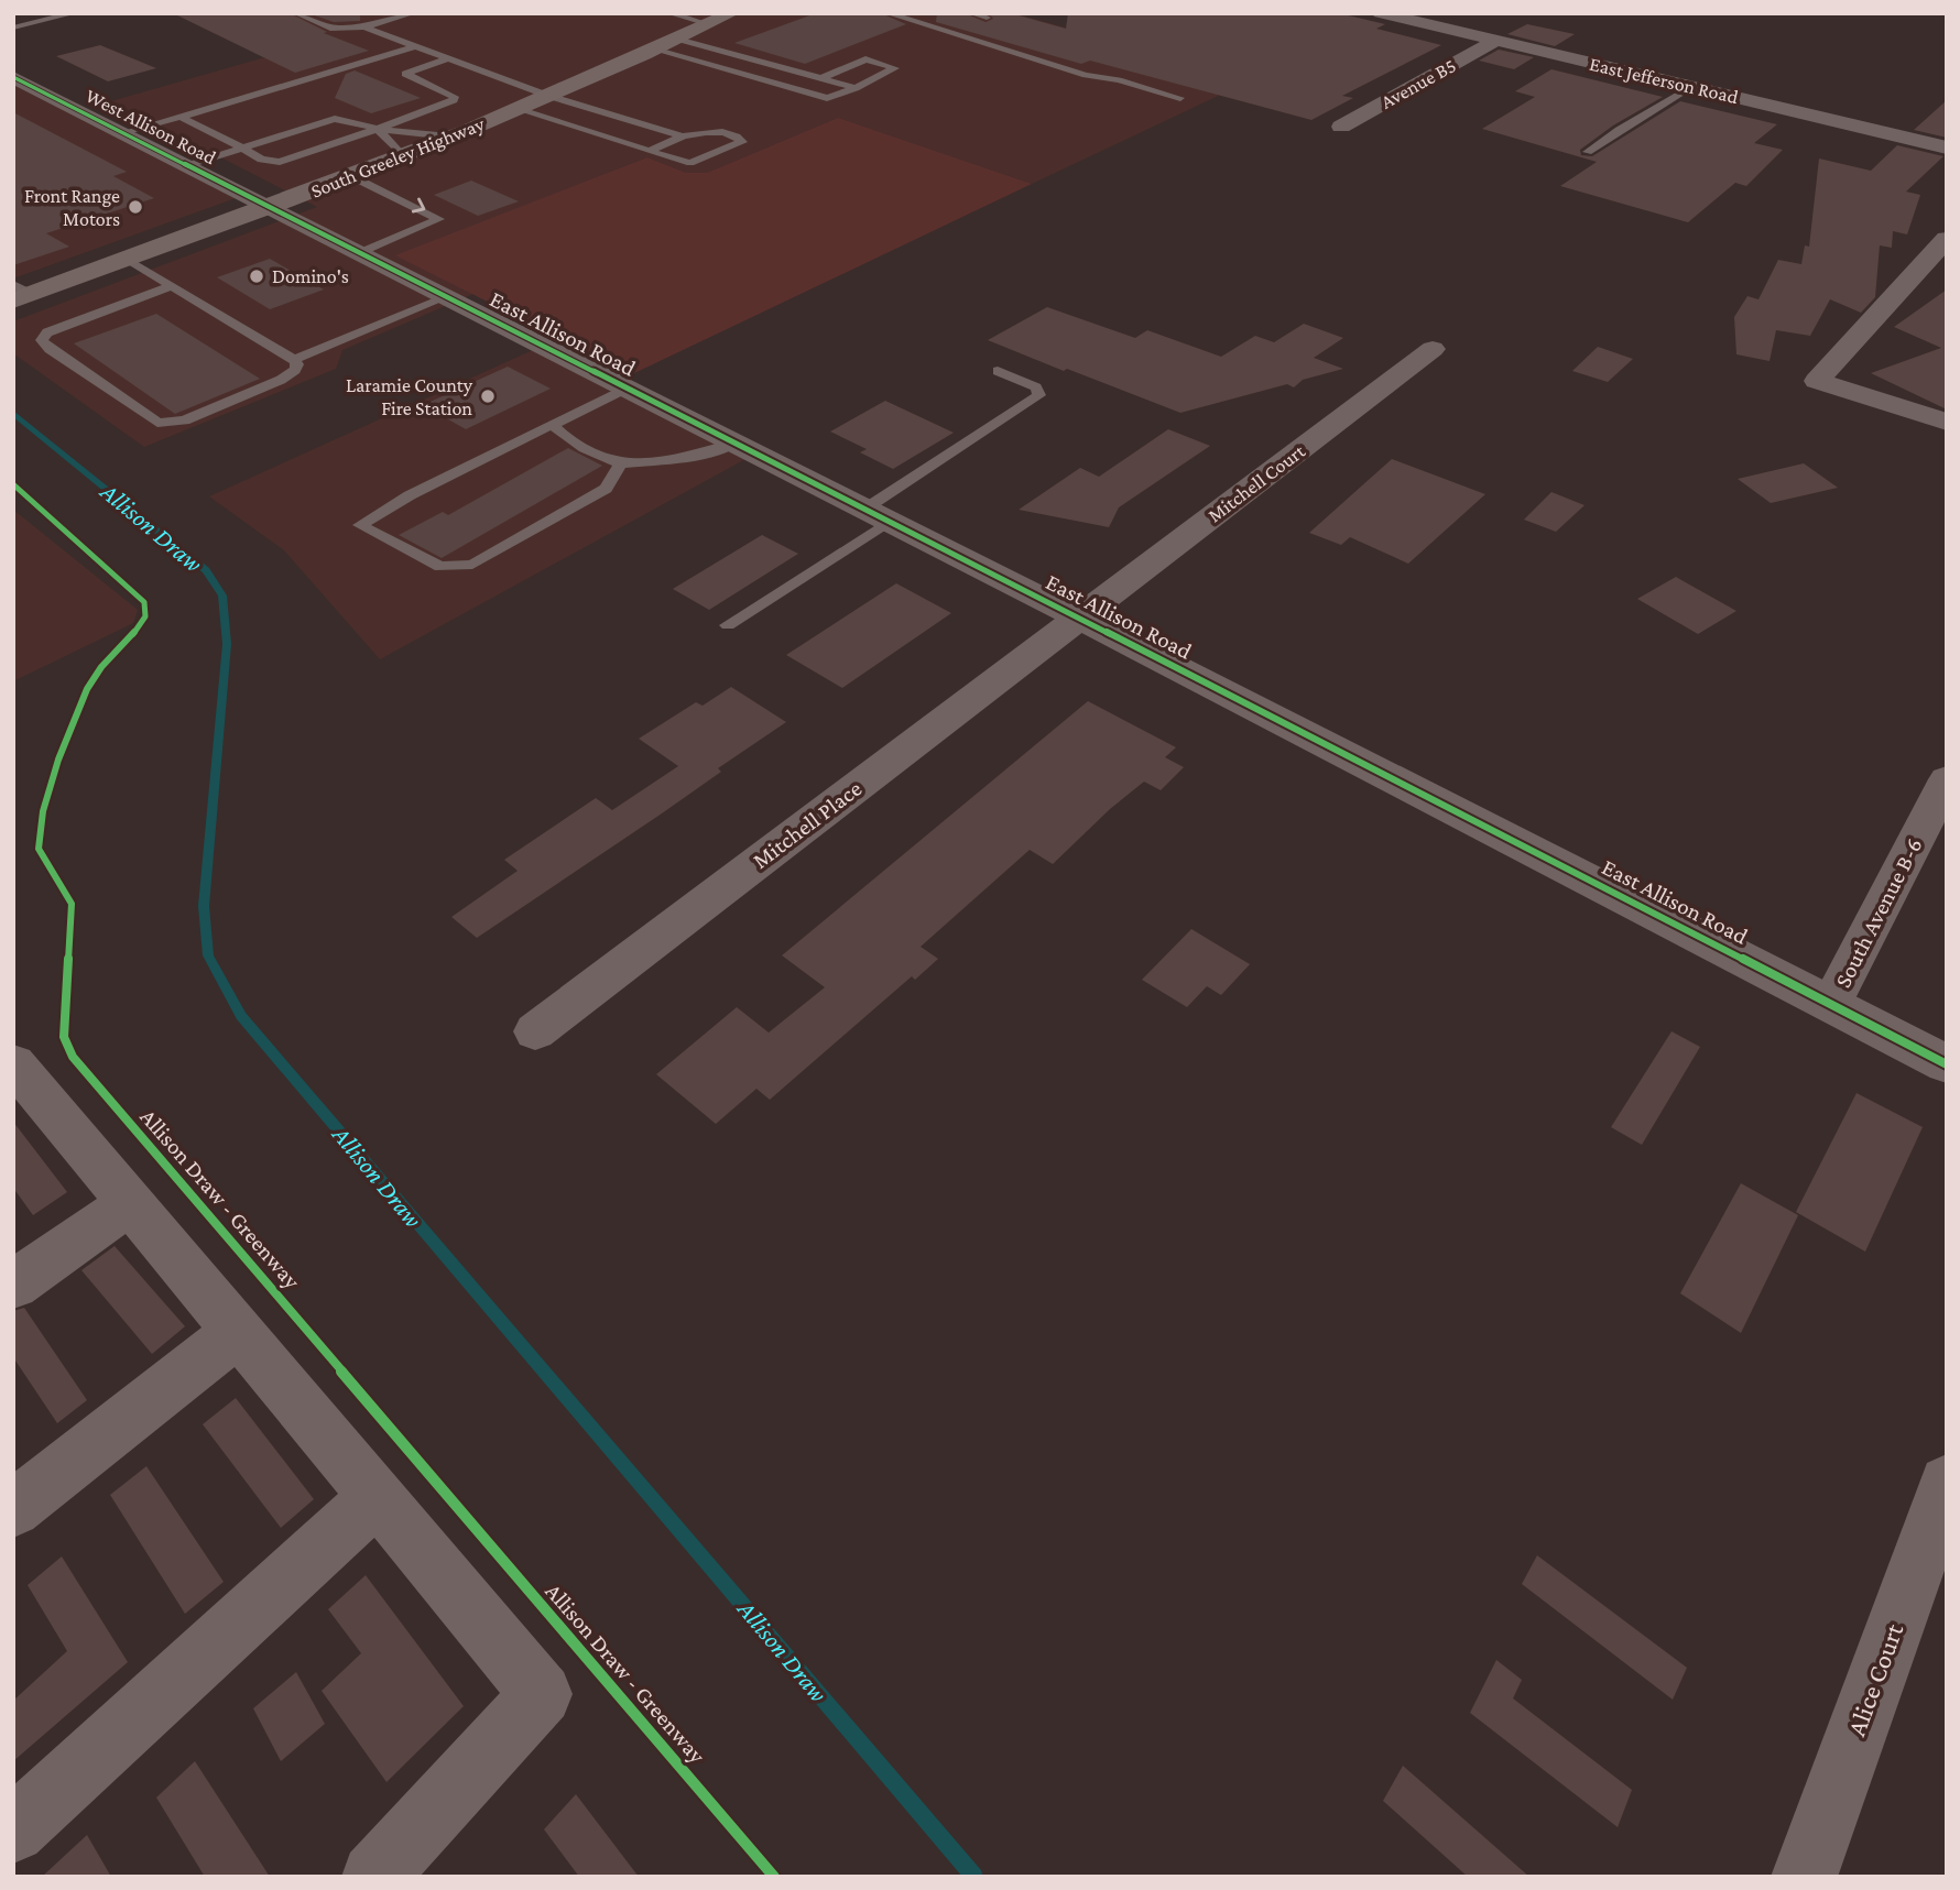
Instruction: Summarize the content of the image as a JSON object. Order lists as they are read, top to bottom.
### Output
{
  "streets": {
    "highway": ["South Greeley Highway"],
    "street": [
      "East Jefferson Road",
      "Avenue B5",
      "West Allison Road",
      "East Allison Road",
      "Mitchell Court",
      "Mitchell Place",
      "South Avenue B-6",
      "Alice Court"
    ],
    "cycle path": ["Allison Draw - Greenway"]
  },
  "crossings": [
    ["East Jefferson Road", "Avenue B5"],
    ["West Allison Road", "South Greeley Highway"],
    ["West Allison Road", "East Allison Road"],
    ["South Greeley Highway", "East Allison Road"],
    ["East Allison Road", "Mitchell Court"],
    ["East Allison Road", "Mitchell Place"],
    ["East Allison Road", "South Avenue B-6"],
    ["Mitchell Court", "Mitchell Place"]
  ],
  "water": ["Allison Draw"],
  "places": ["Front Range Motors", "Domino's", "Laramie County Fire Station"]
}
